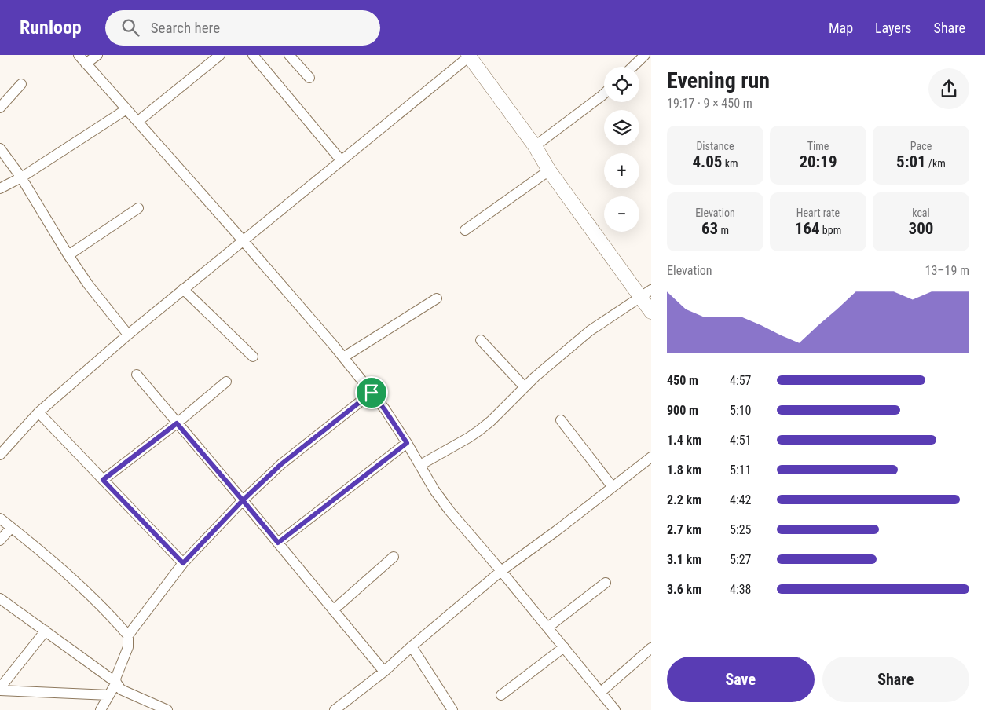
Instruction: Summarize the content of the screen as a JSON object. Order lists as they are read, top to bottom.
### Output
{
  "page": {
    "header": "Runloop",
    "search": "Search here",
    "nav": ["Map", "Layers", "Share"],
    "heading": ["Evening run", "19:17 · 9 × 450 m"],
    "map_buttons": ["+", "−"],
    "stats": [
      ["Distance", "4.05 km"],
      ["Time", "20:19"],
      ["Pace", "5:01 /km"],
      ["Elevation", "63 m"],
      ["Heart rate", "164 bpm"],
      ["kcal", "300"]
    ],
    "chart": ["Elevation", "13–19 m"],
    "list": [
      {
        "name": "450 m",
        "note": "4:57"
      },
      {
        "name": "900 m",
        "note": "5:10"
      },
      {
        "name": "1.4 km",
        "note": "4:51"
      },
      {
        "name": "1.8 km",
        "note": "5:11"
      },
      {
        "name": "2.2 km",
        "note": "4:42"
      },
      {
        "name": "2.7 km",
        "note": "5:25"
      },
      {
        "name": "3.1 km",
        "note": "5:27"
      },
      {
        "name": "3.6 km",
        "note": "4:38"
      }
    ],
    "buttons": ["Save", "Share"]
  }
}
